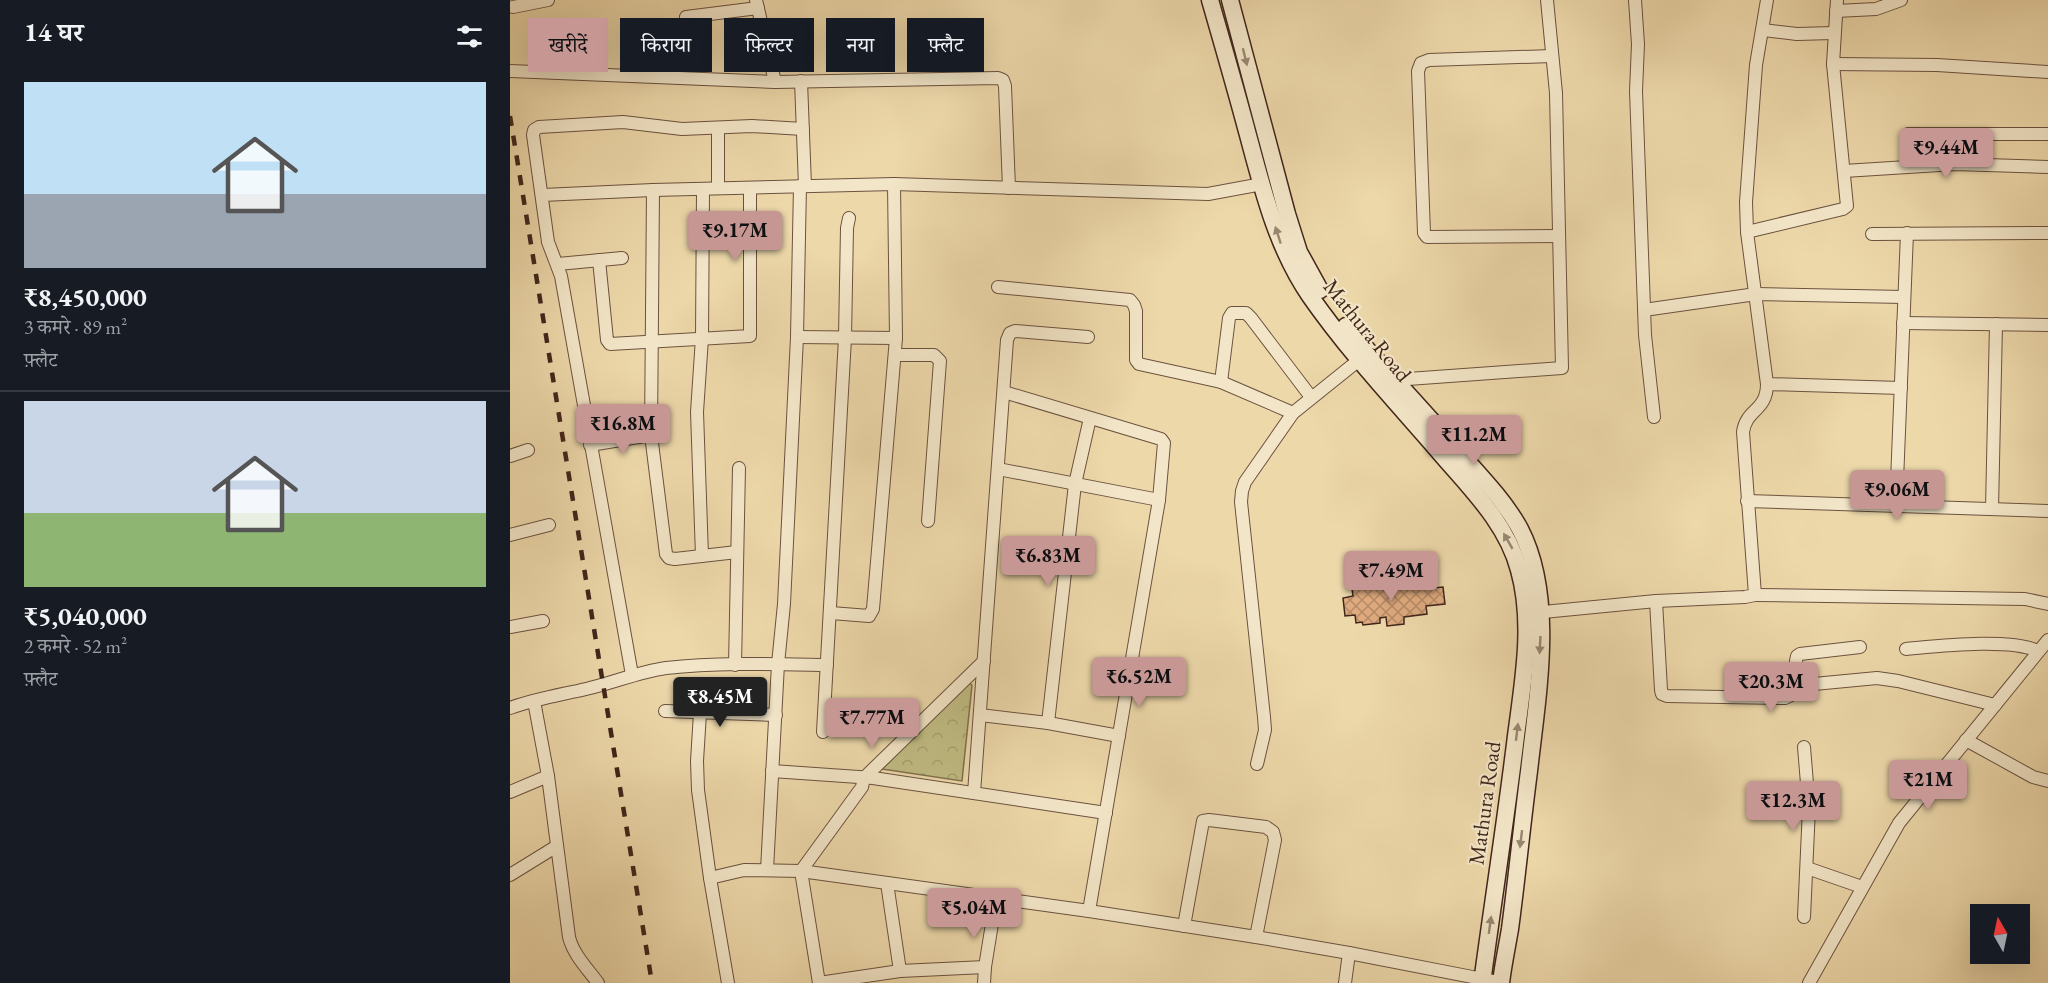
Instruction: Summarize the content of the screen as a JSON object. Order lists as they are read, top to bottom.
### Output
{
  "streets": {
    "main road": ["Mathura Road"]
  },
  "north": "top",
  "page": {
    "heading": "14 घर",
    "chip": [
      "खरीदें",
      "किराया",
      "फ़िल्टर",
      "नया",
      "फ़्लैट"
    ],
    "list": [
      {
        "name": "₹8,450,000",
        "note": "3 कमरे · 89 m² · फ़्लैट"
      },
      {
        "name": "₹5,040,000",
        "note": "2 कमरे · 52 m² · फ़्लैट"
      }
    ],
    "price": [
      "₹9.44M",
      "₹9.17M",
      "₹16.8M",
      "₹11.2M",
      "₹9.06M",
      "₹6.83M",
      "₹7.49M",
      "₹6.52M",
      "₹20.3M",
      "₹8.45M",
      "₹7.77M",
      "₹21M",
      "₹12.3M",
      "₹5.04M"
    ]
  }
}
